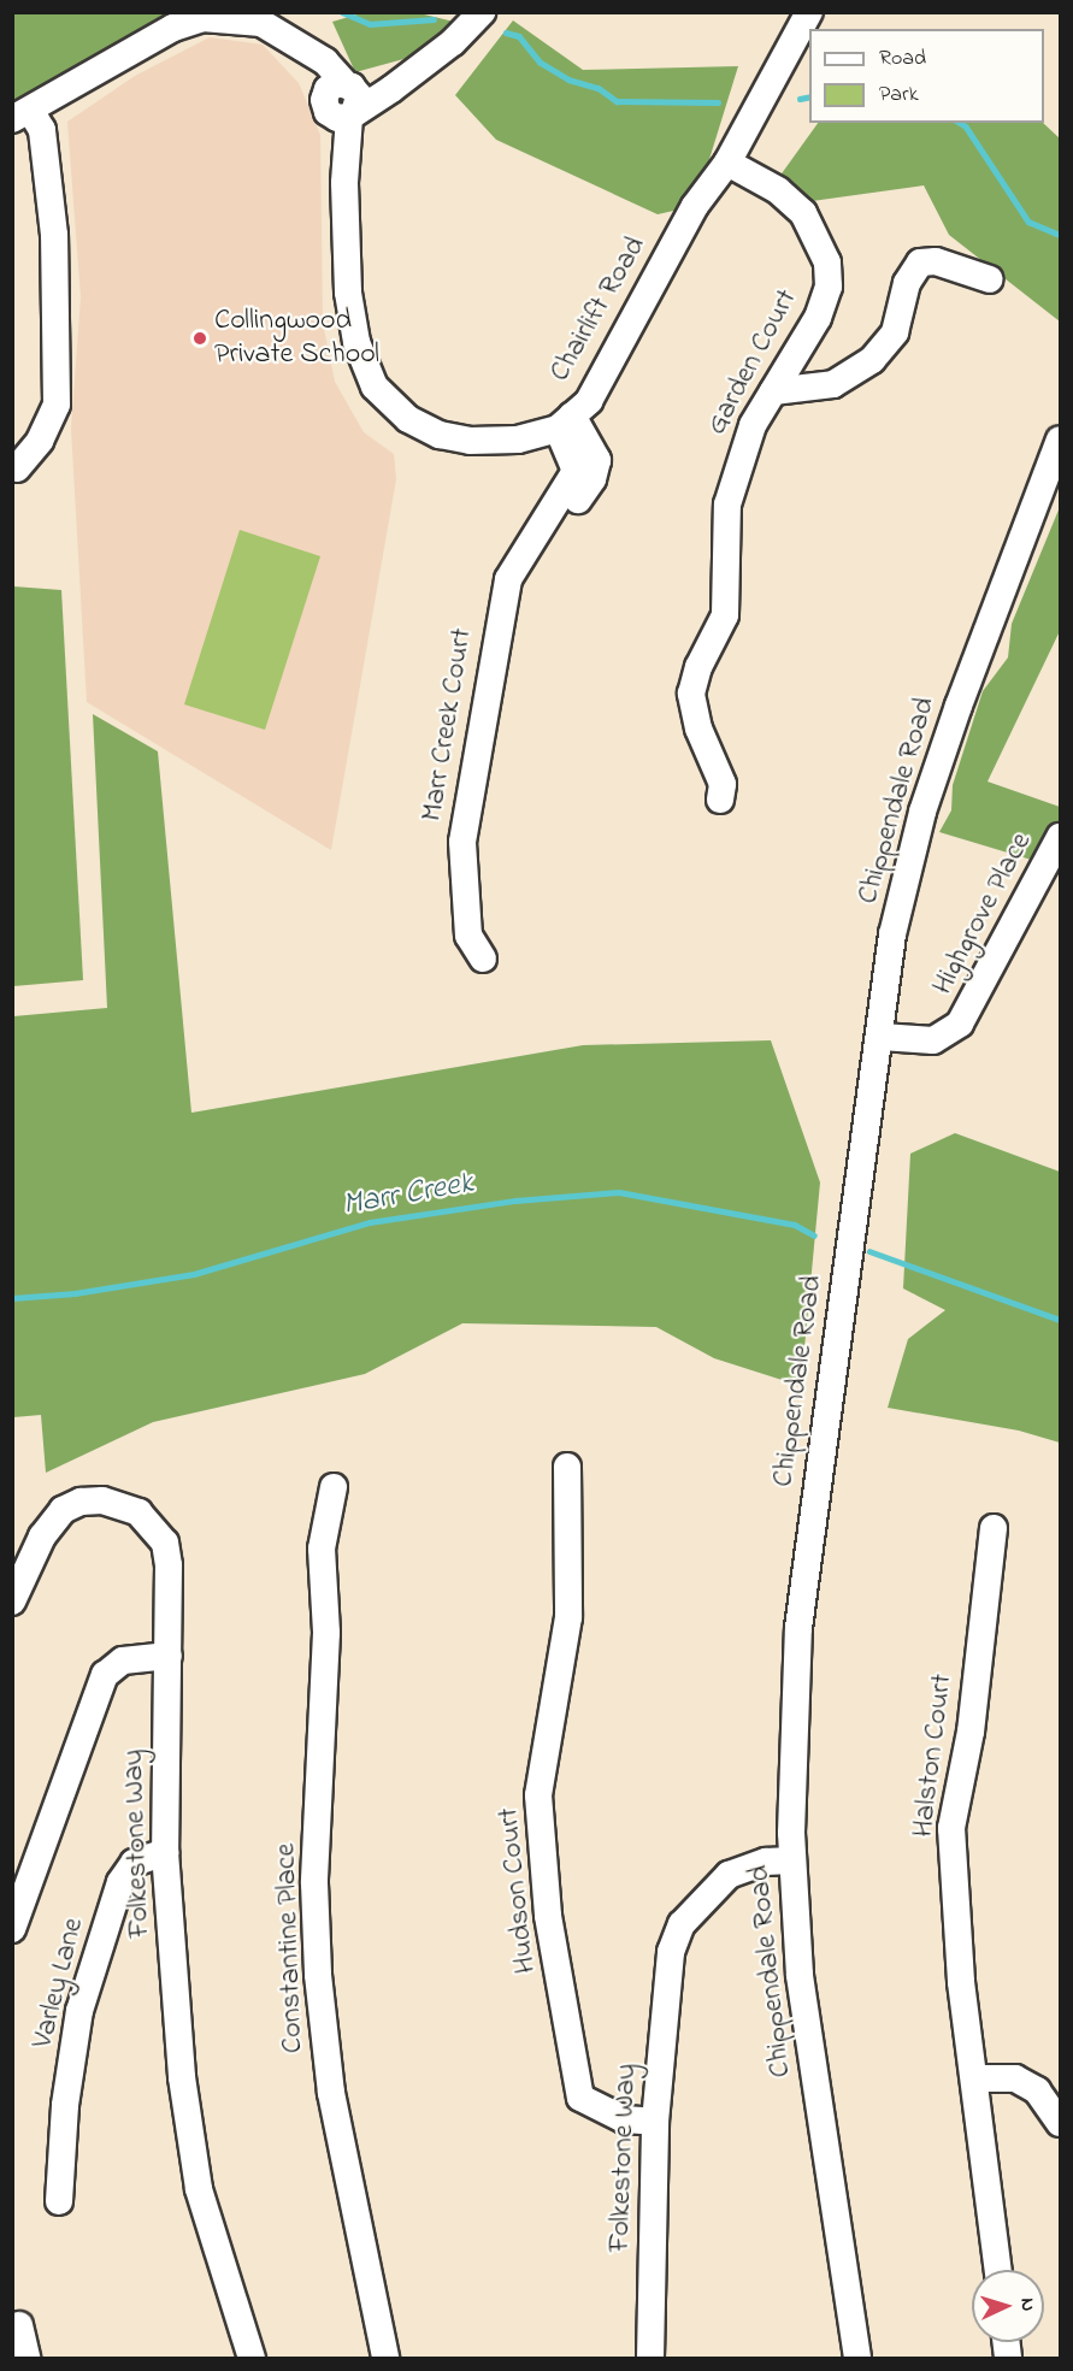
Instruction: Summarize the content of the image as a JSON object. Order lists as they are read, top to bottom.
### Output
{
  "streets": {
    "street": [
      "Chairlift Road",
      "Garden Court",
      "Marr Creek Court",
      "Chippendale Road",
      "Highgrove Place",
      "Halston Court",
      "Folkestone Way",
      "Hudson Court",
      "Constantine Place",
      "Varley Lane"
    ]
  },
  "crossings": [
    ["Chairlift Road", "Garden Court"],
    ["Chairlift Road", "Marr Creek Court"],
    ["Chippendale Road", "Highgrove Place"],
    ["Chippendale Road", "Folkestone Way"],
    ["Folkestone Way", "Hudson Court"],
    ["Folkestone Way", "Varley Lane"]
  ],
  "water": ["Marr Creek"],
  "places": ["Collingwood Private School"],
  "legend": ["Road", "Park"],
  "north": "right"
}
